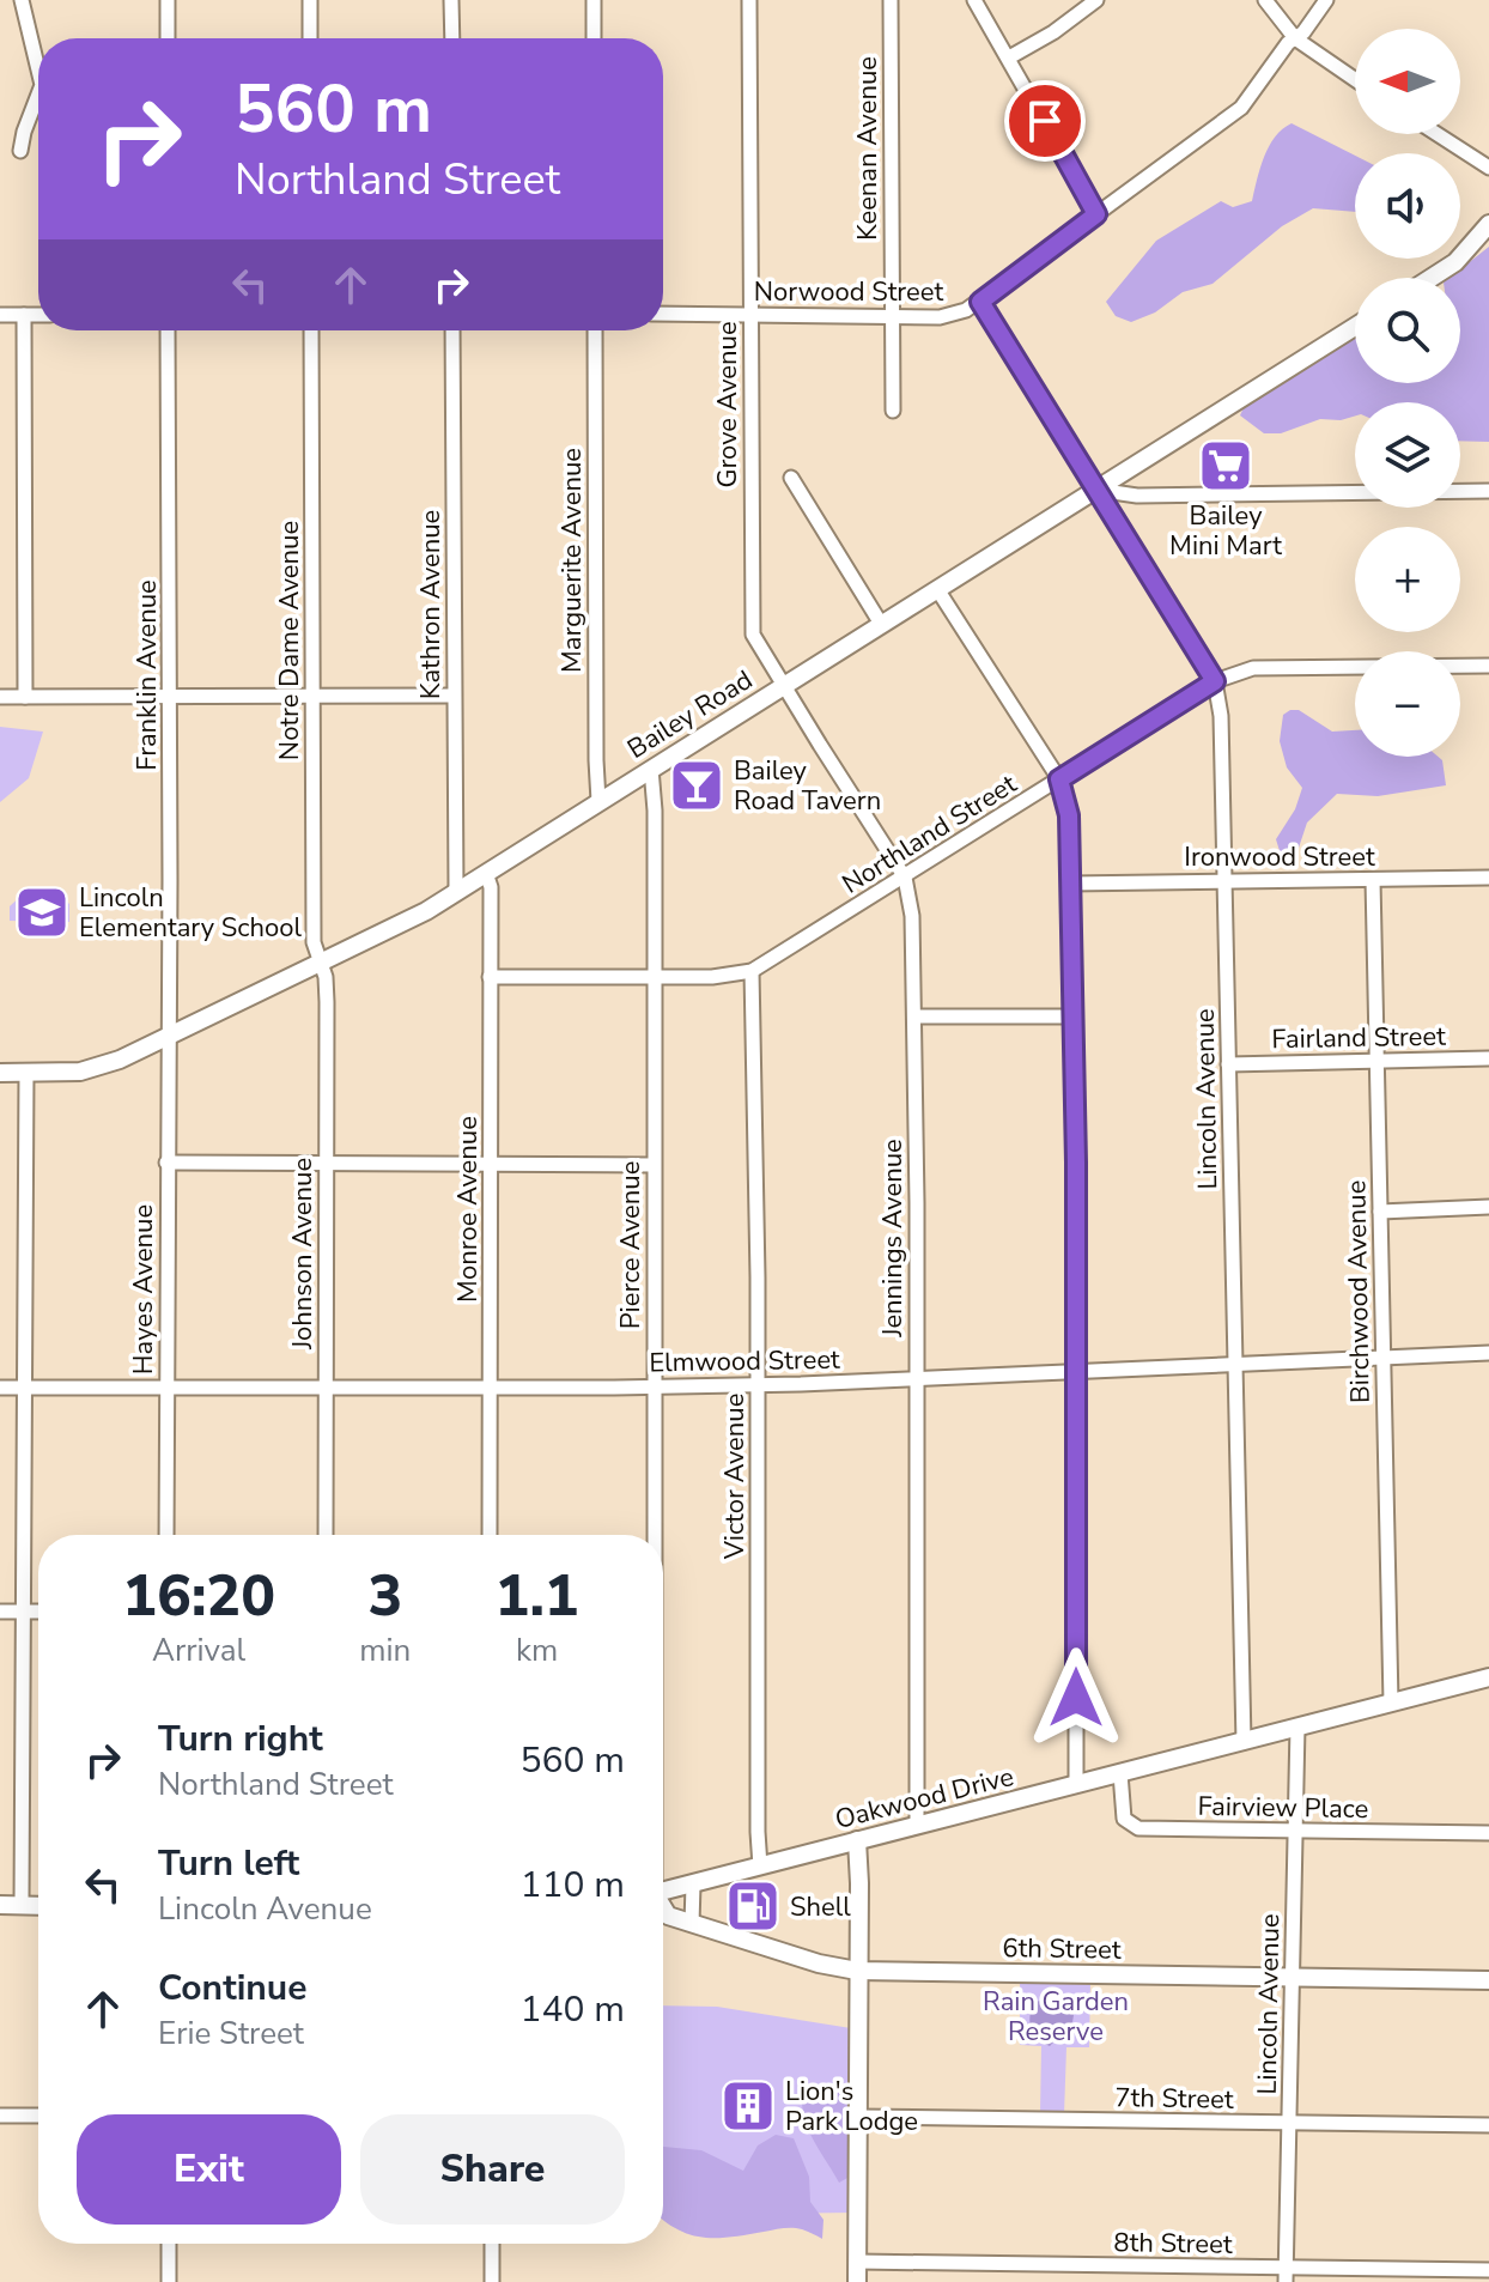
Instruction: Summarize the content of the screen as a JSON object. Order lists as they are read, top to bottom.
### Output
{
  "streets": {
    "street": [
      "Keenan Avenue",
      "Norwood Street",
      "Grove Avenue",
      "Marguerite Avenue",
      "Kathron Avenue",
      "Notre Dame Avenue",
      "Franklin Avenue",
      "Bailey Road",
      "Northland Street",
      "Ironwood Street",
      "Fairland Street",
      "Lincoln Avenue",
      "Monroe Avenue",
      "Jennings Avenue",
      "Pierce Avenue",
      "Johnson Avenue",
      "Hayes Avenue",
      "Birchwood Avenue",
      "Elmwood Street",
      "Victor Avenue",
      "Oakwood Drive",
      "Fairview Place",
      "6th Street",
      "7th Street",
      "8th Street"
    ]
  },
  "crossings": [
    ["Keenan Avenue", "Norwood Street"],
    ["Norwood Street", "Grove Avenue"],
    ["Norwood Street", "Lincoln Avenue"],
    ["Grove Avenue", "Bailey Road"],
    ["Grove Avenue", "Jennings Avenue"],
    ["Marguerite Avenue", "Bailey Road"],
    ["Kathron Avenue", "Bailey Road"],
    ["Notre Dame Avenue", "Bailey Road"],
    ["Notre Dame Avenue", "Johnson Avenue"],
    ["Franklin Avenue", "Bailey Road"],
    ["Franklin Avenue", "Hayes Avenue"],
    ["Bailey Road", "Lincoln Avenue"],
    ["Bailey Road", "Monroe Avenue"],
    ["Bailey Road", "Jennings Avenue"],
    ["Bailey Road", "Pierce Avenue"],
    ["Bailey Road", "Johnson Avenue"],
    ["Bailey Road", "Hayes Avenue"],
    ["Northland Street", "Lincoln Avenue"],
    ["Northland Street", "Monroe Avenue"],
    ["Northland Street", "Jennings Avenue"],
    ["Northland Street", "Pierce Avenue"],
    ["Northland Street", "Victor Avenue"],
    ["Ironwood Street", "Lincoln Avenue"],
    ["Ironwood Street", "Birchwood Avenue"],
    ["Fairland Street", "Lincoln Avenue"],
    ["Fairland Street", "Birchwood Avenue"],
    ["Lincoln Avenue", "Elmwood Street"],
    ["Lincoln Avenue", "Oakwood Drive"],
    ["Lincoln Avenue", "Fairview Place"],
    ["Lincoln Avenue", "6th Street"],
    ["Lincoln Avenue", "7th Street"],
    ["Lincoln Avenue", "8th Street"],
    ["Monroe Avenue", "Elmwood Street"],
    ["Jennings Avenue", "Elmwood Street"],
    ["Jennings Avenue", "Oakwood Drive"],
    ["Pierce Avenue", "Elmwood Street"],
    ["Johnson Avenue", "Elmwood Street"],
    ["Hayes Avenue", "Elmwood Street"],
    ["Birchwood Avenue", "Elmwood Street"],
    ["Birchwood Avenue", "Oakwood Drive"],
    ["Elmwood Street", "Victor Avenue"],
    ["Victor Avenue", "Oakwood Drive"],
    ["Oakwood Drive", "Fairview Place"]
  ],
  "parks": ["Rain Garden Reserve"],
  "places": {
    "supermarket": ["Bailey Mini Mart"],
    "bar": ["Bailey Road Tavern"],
    "school or university": ["Lincoln Elementary School"],
    "fuel station": ["Shell"],
    "building": ["Lion's Park Lodge"]
  },
  "north": "left",
  "page": {
    "map_buttons": ["+", "−"],
    "turn": ["560 m", "Northland Street"],
    "eta": [
      "16:20",
      "Arrival",
      "3",
      "min",
      "1.1",
      "km"
    ],
    "list": [
      {
        "name": "Turn right",
        "note": "Northland Street",
        "value": "560 m"
      },
      {
        "name": "Turn left",
        "note": "Lincoln Avenue",
        "value": "110 m"
      },
      {
        "name": "Continue",
        "note": "Erie Street",
        "value": "140 m"
      }
    ],
    "buttons": ["Exit", "Share"]
  }
}
